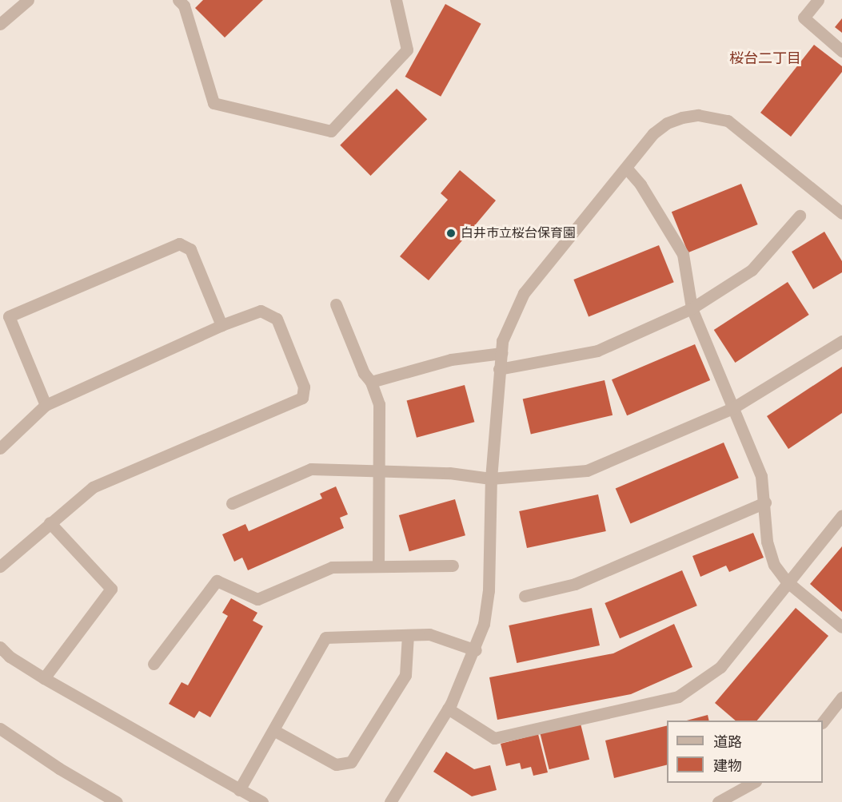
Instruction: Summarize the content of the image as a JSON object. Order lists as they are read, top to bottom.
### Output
{
  "districts": ["桜台二丁目"],
  "places": ["白井市立桜台保育園"],
  "legend": ["道路", "建物"]
}
